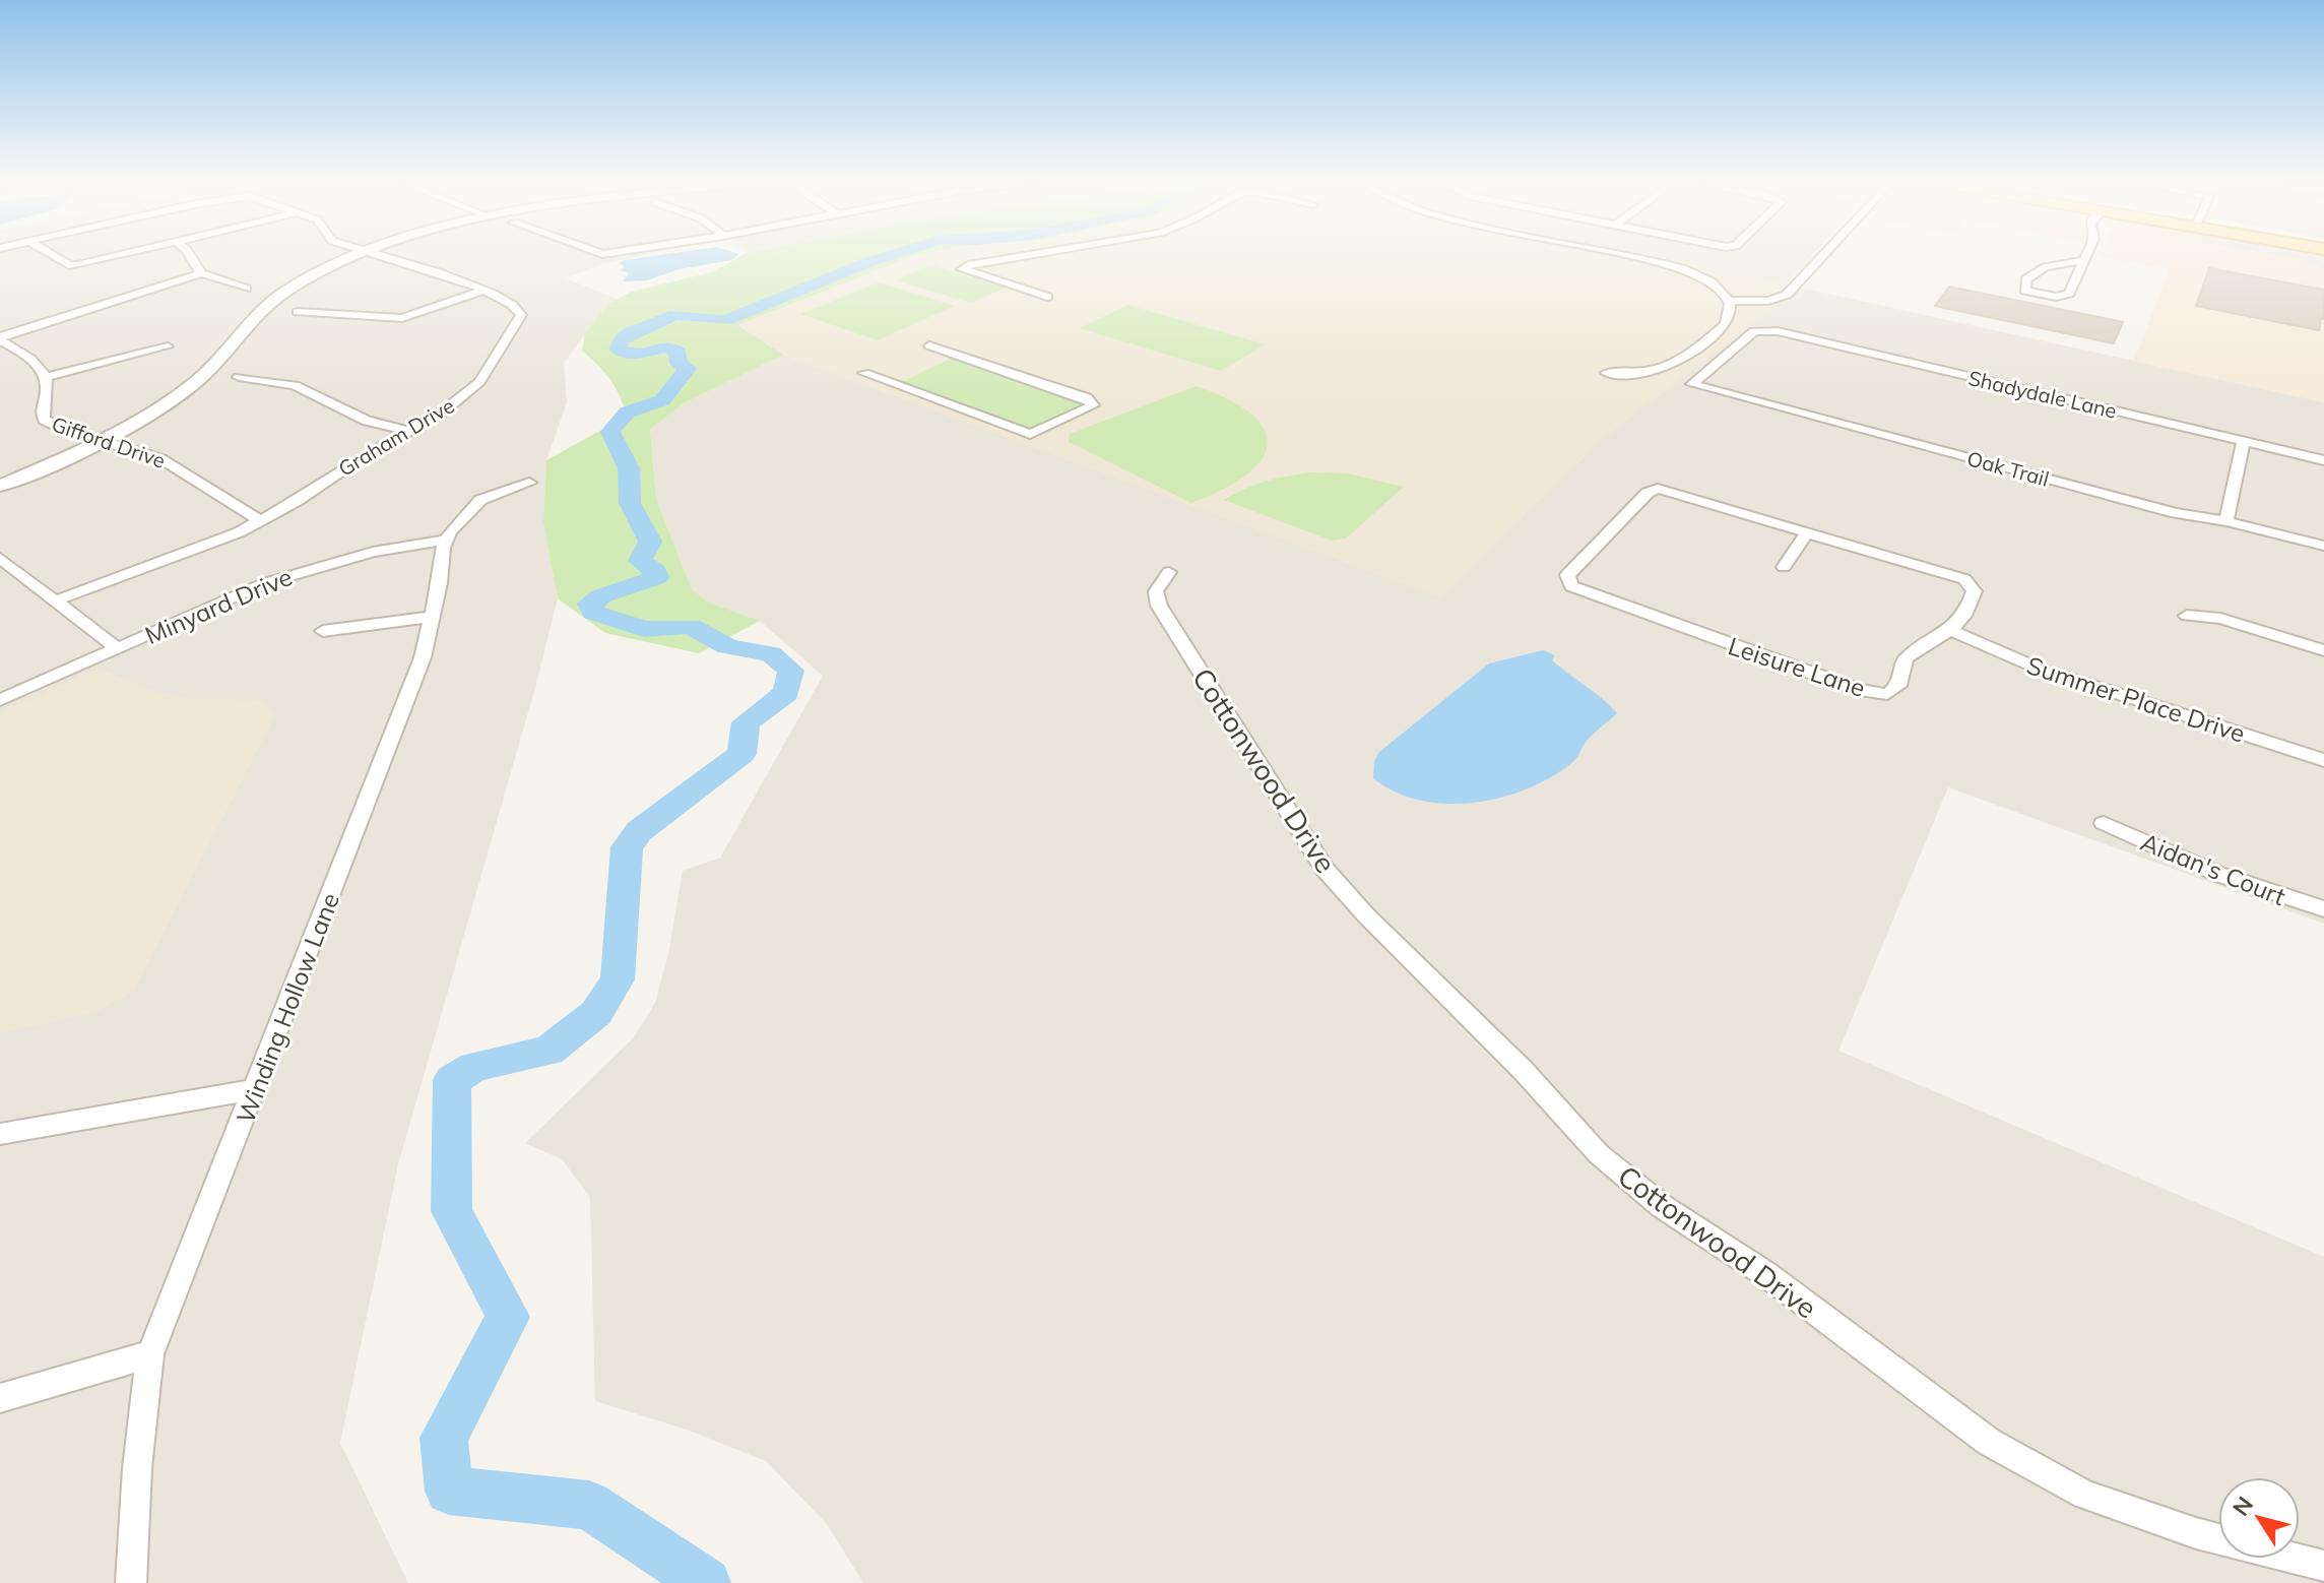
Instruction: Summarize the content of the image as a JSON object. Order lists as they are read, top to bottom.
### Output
{
  "streets": {
    "street": [
      "Shadydale Lane",
      "Graham Drive",
      "Gifford Drive",
      "Oak Trail",
      "Minyard Drive",
      "Leisure Lane",
      "Summer Place Drive",
      "Cottonwood Drive",
      "Aidan's Court",
      "Winding Hollow Lane"
    ]
  },
  "crossings": [
    ["Shadydale Lane", "Oak Trail"],
    ["Graham Drive", "Gifford Drive"],
    ["Minyard Drive", "Winding Hollow Lane"],
    ["Leisure Lane", "Summer Place Drive"]
  ],
  "north": "top left"
}
